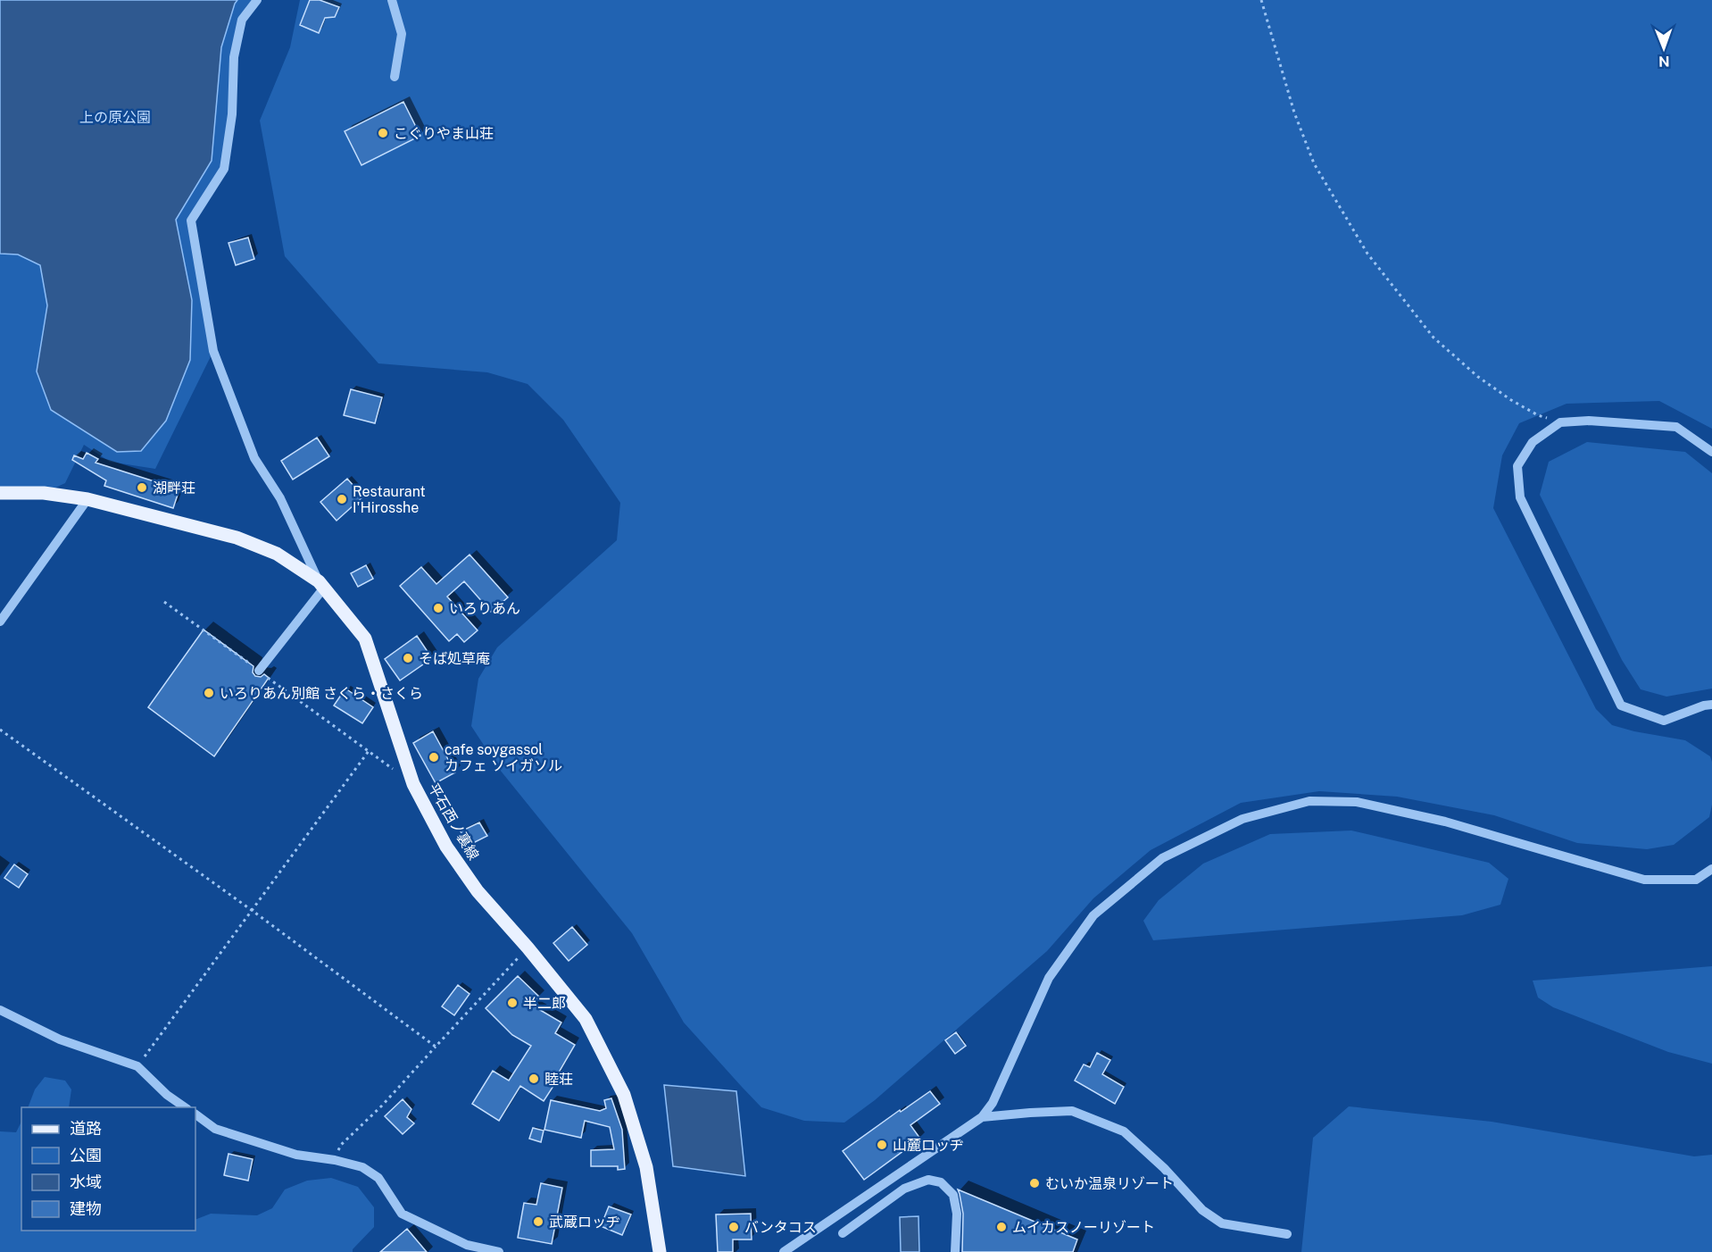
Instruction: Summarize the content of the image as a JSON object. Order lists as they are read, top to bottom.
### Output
{
  "streets": {
    "main road": ["平石西ノ裏線"]
  },
  "parks": ["上の原公園"],
  "places": [
    "こぐりやま山荘",
    "湖畔荘",
    "Restaurant I'Hirosshe",
    "いろりあん",
    "そば処草庵",
    "いろりあん別館 さくら・さくら",
    "cafe soygassol カフェ ソイガソル",
    "半二郎",
    "睦荘",
    "山麓ロッヂ",
    "むいか温泉リゾート",
    "武蔵ロッヂ",
    "バンタコス",
    "ムイカスノーリゾート"
  ],
  "legend": [
    "道路",
    "公園",
    "水域",
    "建物"
  ],
  "north": "bottom"
}
